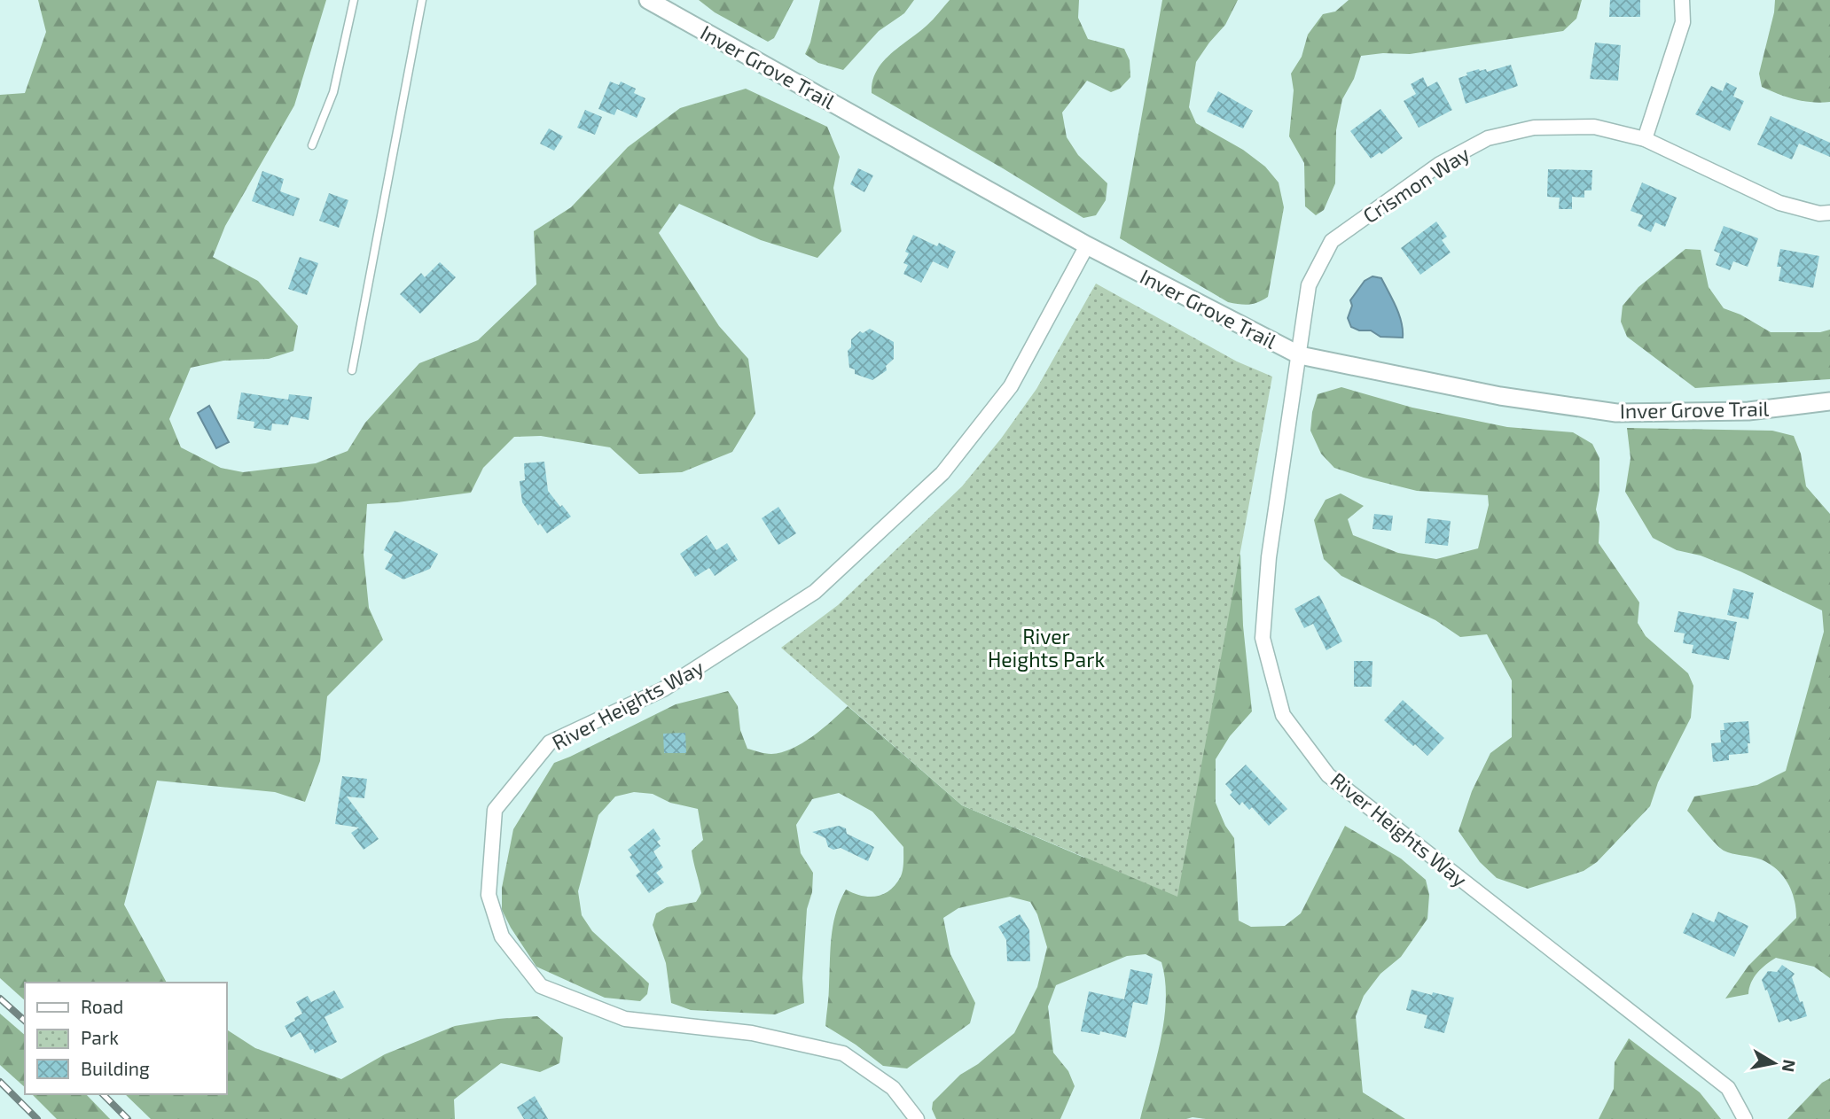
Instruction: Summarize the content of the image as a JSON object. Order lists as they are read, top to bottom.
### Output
{
  "streets": {
    "street": ["Inver Grove Trail", "Crismon Way", "River Heights Way"]
  },
  "crossings": [
    ["Inver Grove Trail", "Crismon Way"],
    ["Inver Grove Trail", "River Heights Way"],
    ["Crismon Way", "River Heights Way"]
  ],
  "parks": ["River Heights Park"],
  "legend": ["Road", "Park", "Building"],
  "north": "right"
}
